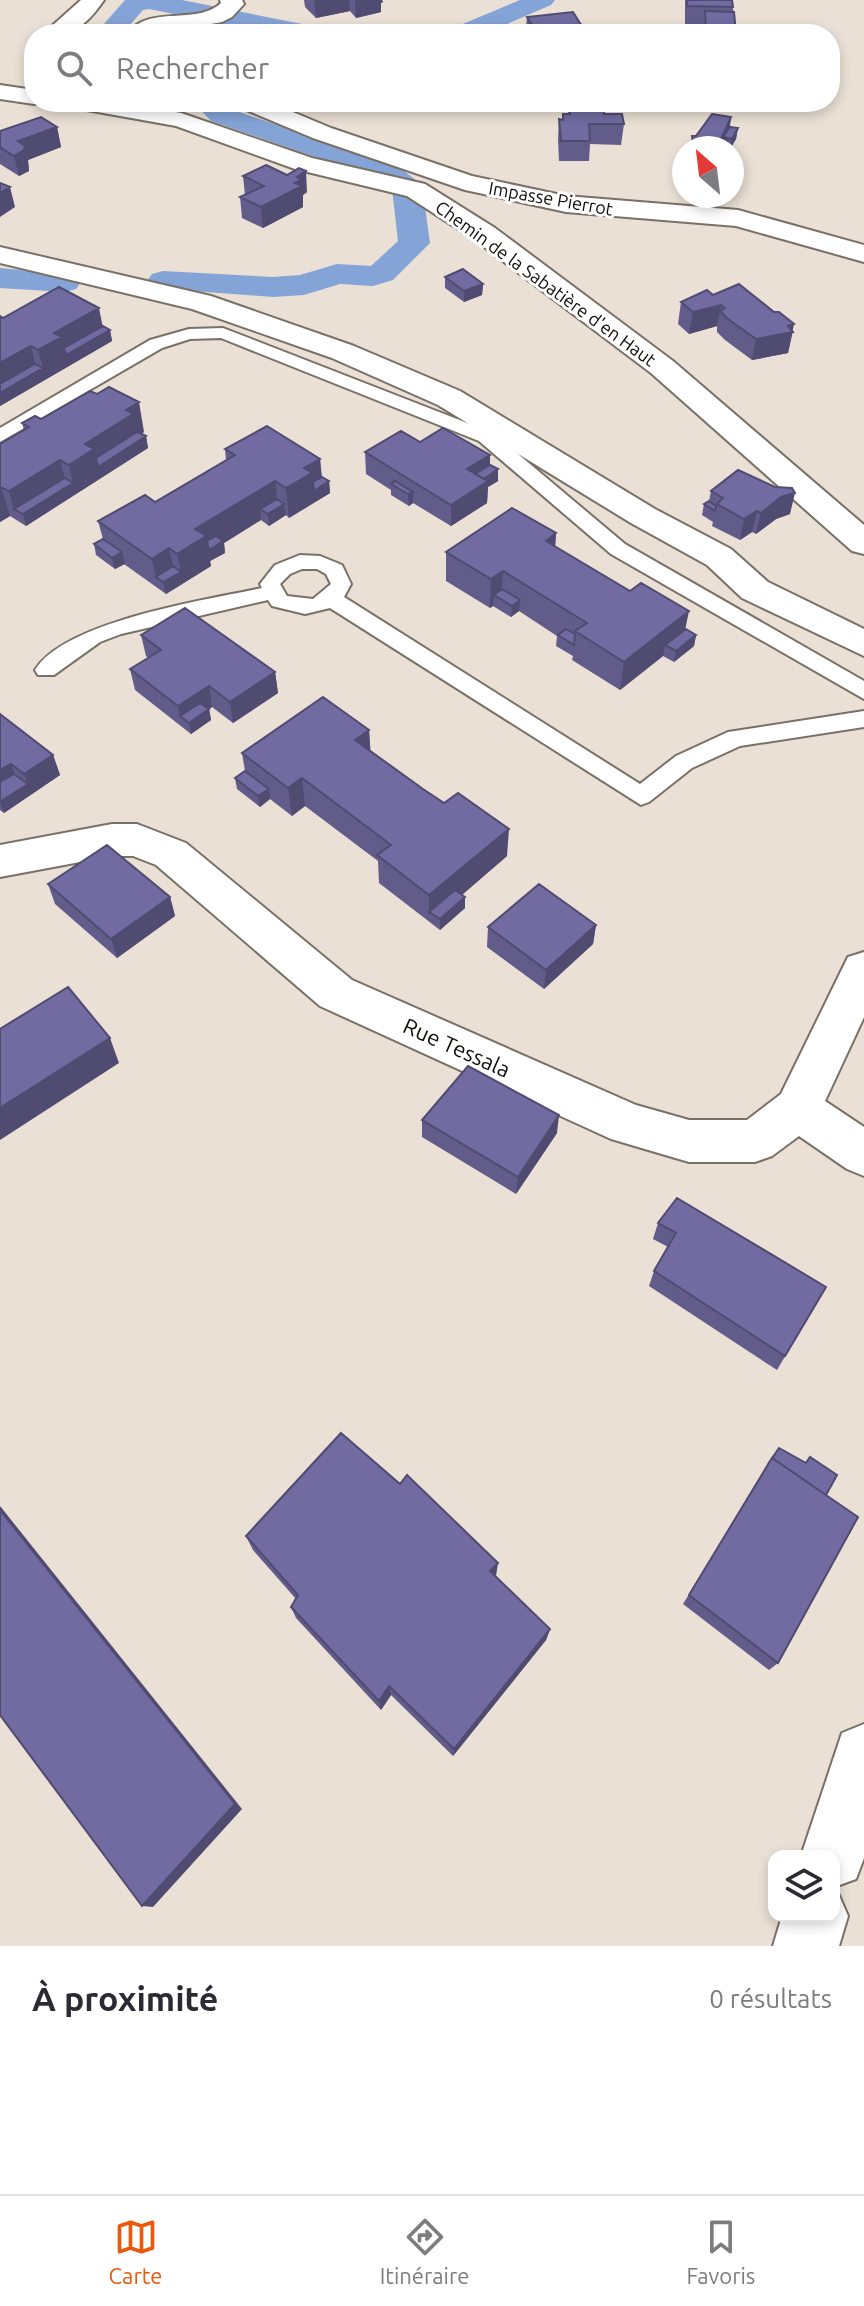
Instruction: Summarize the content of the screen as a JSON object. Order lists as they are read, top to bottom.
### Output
{
  "streets": {
    "street": ["Impasse Pierrot", "Chemin de la Sabatière d'en Haut", "Rue Tessala"]
  },
  "north": "top left",
  "page": {
    "search": "Rechercher",
    "heading": ["À proximité", "0 résultats"],
    "nav": ["Carte", "Itinéraire", "Favoris"]
  }
}
